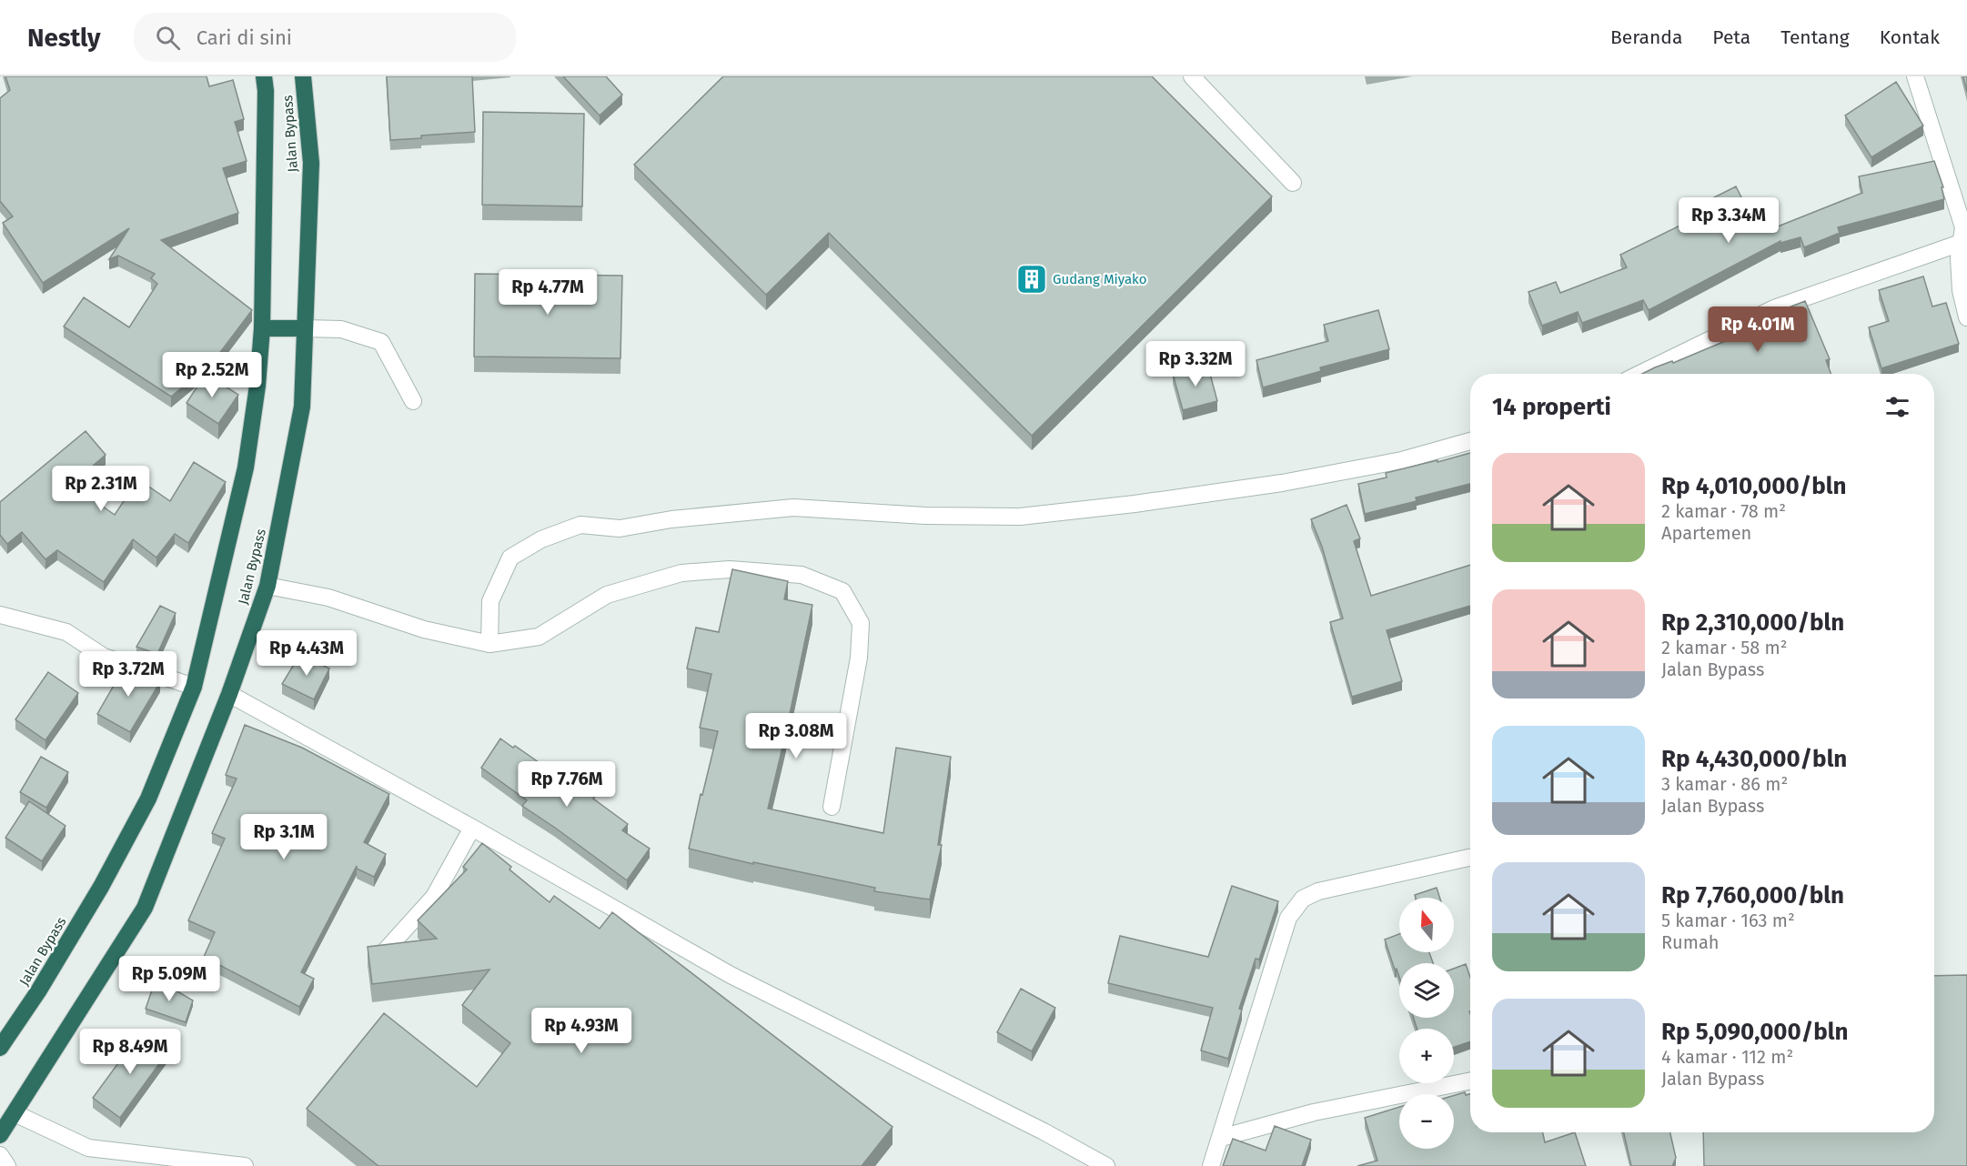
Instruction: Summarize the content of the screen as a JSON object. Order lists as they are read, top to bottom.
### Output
{
  "streets": {
    "highway": ["Jalan Bypass"]
  },
  "places": {
    "building": ["Gudang Miyako"]
  },
  "north": "top",
  "page": {
    "header": "Nestly",
    "search": "Cari di sini",
    "nav": [
      "Beranda",
      "Peta",
      "Tentang",
      "Kontak"
    ],
    "price": [
      "Rp 3.34M",
      "Rp 4.77M",
      "Rp 4.01M",
      "Rp 3.32M",
      "Rp 2.52M",
      "Rp 2.31M",
      "Rp 4.43M",
      "Rp 3.72M",
      "Rp 3.08M",
      "Rp 7.76M",
      "Rp 3.1M",
      "Rp 5.09M",
      "Rp 4.93M",
      "Rp 8.49M"
    ],
    "heading": "14 properti",
    "list": [
      {
        "name": "Rp 4,010,000/bln",
        "note": "2 kamar · 78 m² · Apartemen"
      },
      {
        "name": "Rp 2,310,000/bln",
        "note": "2 kamar · 58 m² · Jalan Bypass"
      },
      {
        "name": "Rp 4,430,000/bln",
        "note": "3 kamar · 86 m² · Jalan Bypass"
      },
      {
        "name": "Rp 7,760,000/bln",
        "note": "5 kamar · 163 m² · Rumah"
      },
      {
        "name": "Rp 5,090,000/bln",
        "note": "4 kamar · 112 m² · Jalan Bypass"
      }
    ],
    "map_buttons": ["+", "−"]
  }
}
